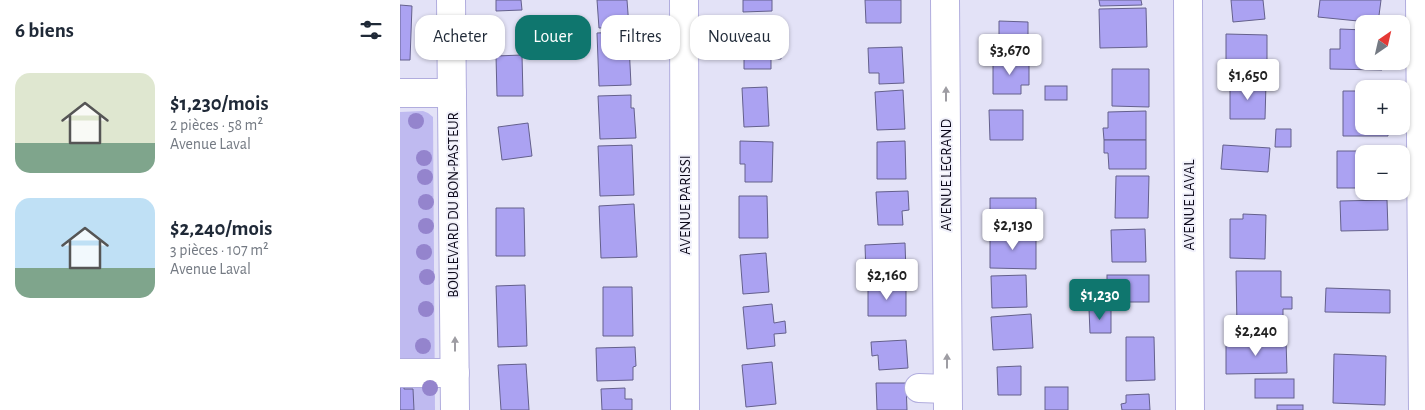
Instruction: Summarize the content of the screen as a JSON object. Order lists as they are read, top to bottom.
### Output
{
  "streets": {
    "street": [
      "AVENUE LEGRAND",
      "BOULEVARD DU BON-PASTEUR",
      "AVENUE PARISSI",
      "AVENUE LAVAL"
    ]
  },
  "one_way": ["AVENUE LEGRAND", "BOULEVARD DU BON-PASTEUR"],
  "north": "top right",
  "page": {
    "heading": "6 biens",
    "map_buttons": ["+", "−"],
    "chip": [
      "Acheter",
      "Louer",
      "Filtres",
      "Nouveau"
    ],
    "price": [
      "$3,670",
      "$1,650",
      "$2,130",
      "$2,160",
      "$1,230",
      "$2,240"
    ],
    "list": [
      {
        "name": "$1,230/mois",
        "note": "2 pièces · 58 m² · Avenue Laval"
      },
      {
        "name": "$2,240/mois",
        "note": "3 pièces · 107 m² · Avenue Laval"
      }
    ]
  }
}
